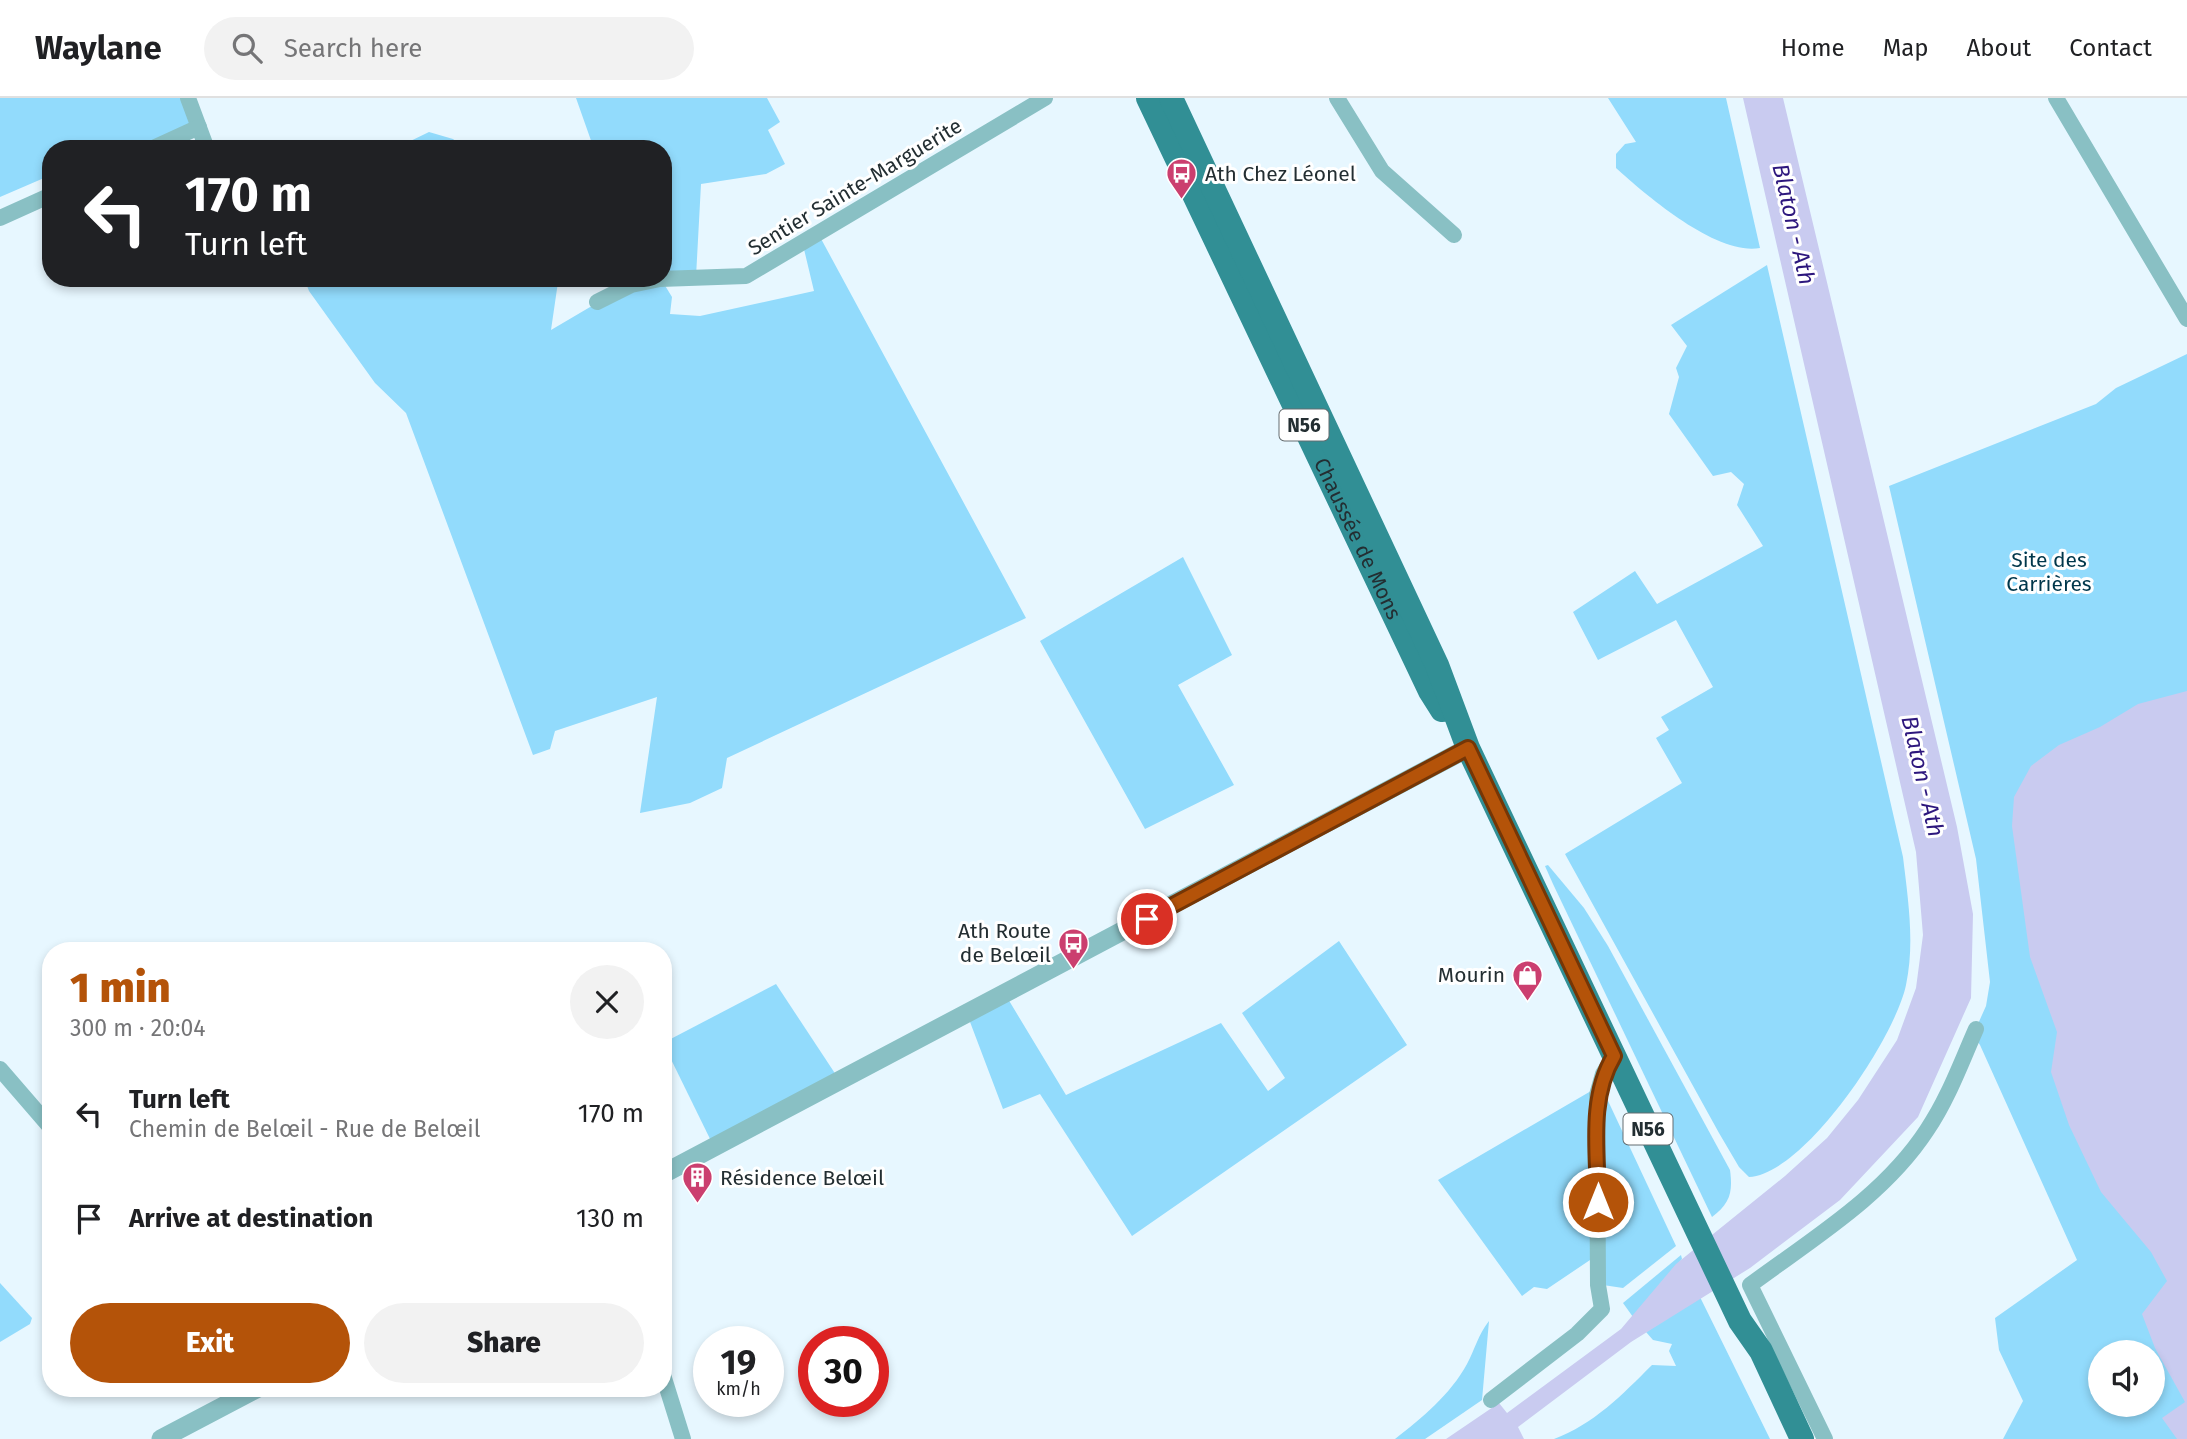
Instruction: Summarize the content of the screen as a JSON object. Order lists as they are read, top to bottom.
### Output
{
  "streets": {
    "main road": ["N56", "Chaussée de Mons"],
    "street": ["Sentier Sainte-Marguerite"]
  },
  "water": ["Blaton - Ath"],
  "parks": ["Site des Carrières"],
  "places": {
    "bus stop": ["Ath Chez Léonel", "Ath Route de Belœil"],
    "shop": ["Mourin"],
    "building": ["Résidence Belœil"]
  },
  "page": {
    "header": "Waylane",
    "search": "Search here",
    "nav": [
      "Home",
      "Map",
      "About",
      "Contact"
    ],
    "turn": ["170 m", "Turn left"],
    "heading": ["1 min", "300 m · 20:04"],
    "list": [
      {
        "name": "Turn left",
        "note": "Chemin de Belœil - Rue de Belœil",
        "value": "170 m"
      },
      {
        "name": "Arrive at destination",
        "value": "130 m"
      }
    ],
    "buttons": ["Exit", "Share"],
    "speed": "19 km/h",
    "limit": "30"
  }
}
